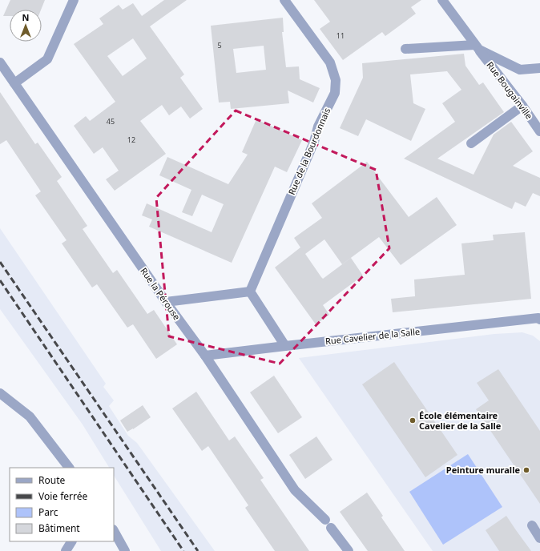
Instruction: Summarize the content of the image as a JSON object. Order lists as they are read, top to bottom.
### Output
{
  "streets": {
    "street": [
      "Rue Bougainville",
      "Rue de la Bourdonnais",
      "Rue la Pérouse",
      "Rue Cavelier de la Salle"
    ]
  },
  "crossings": [
    ["Rue la Pérouse", "Rue Cavelier de la Salle"]
  ],
  "places": ["École élémentaire Cavelier de la Salle", "Peinture muralle"],
  "house_numbers": [
    "11",
    "5",
    "45",
    "12"
  ],
  "legend": [
    "Route",
    "Voie ferrée",
    "Parc",
    "Bâtiment"
  ],
  "north": "top"
}
